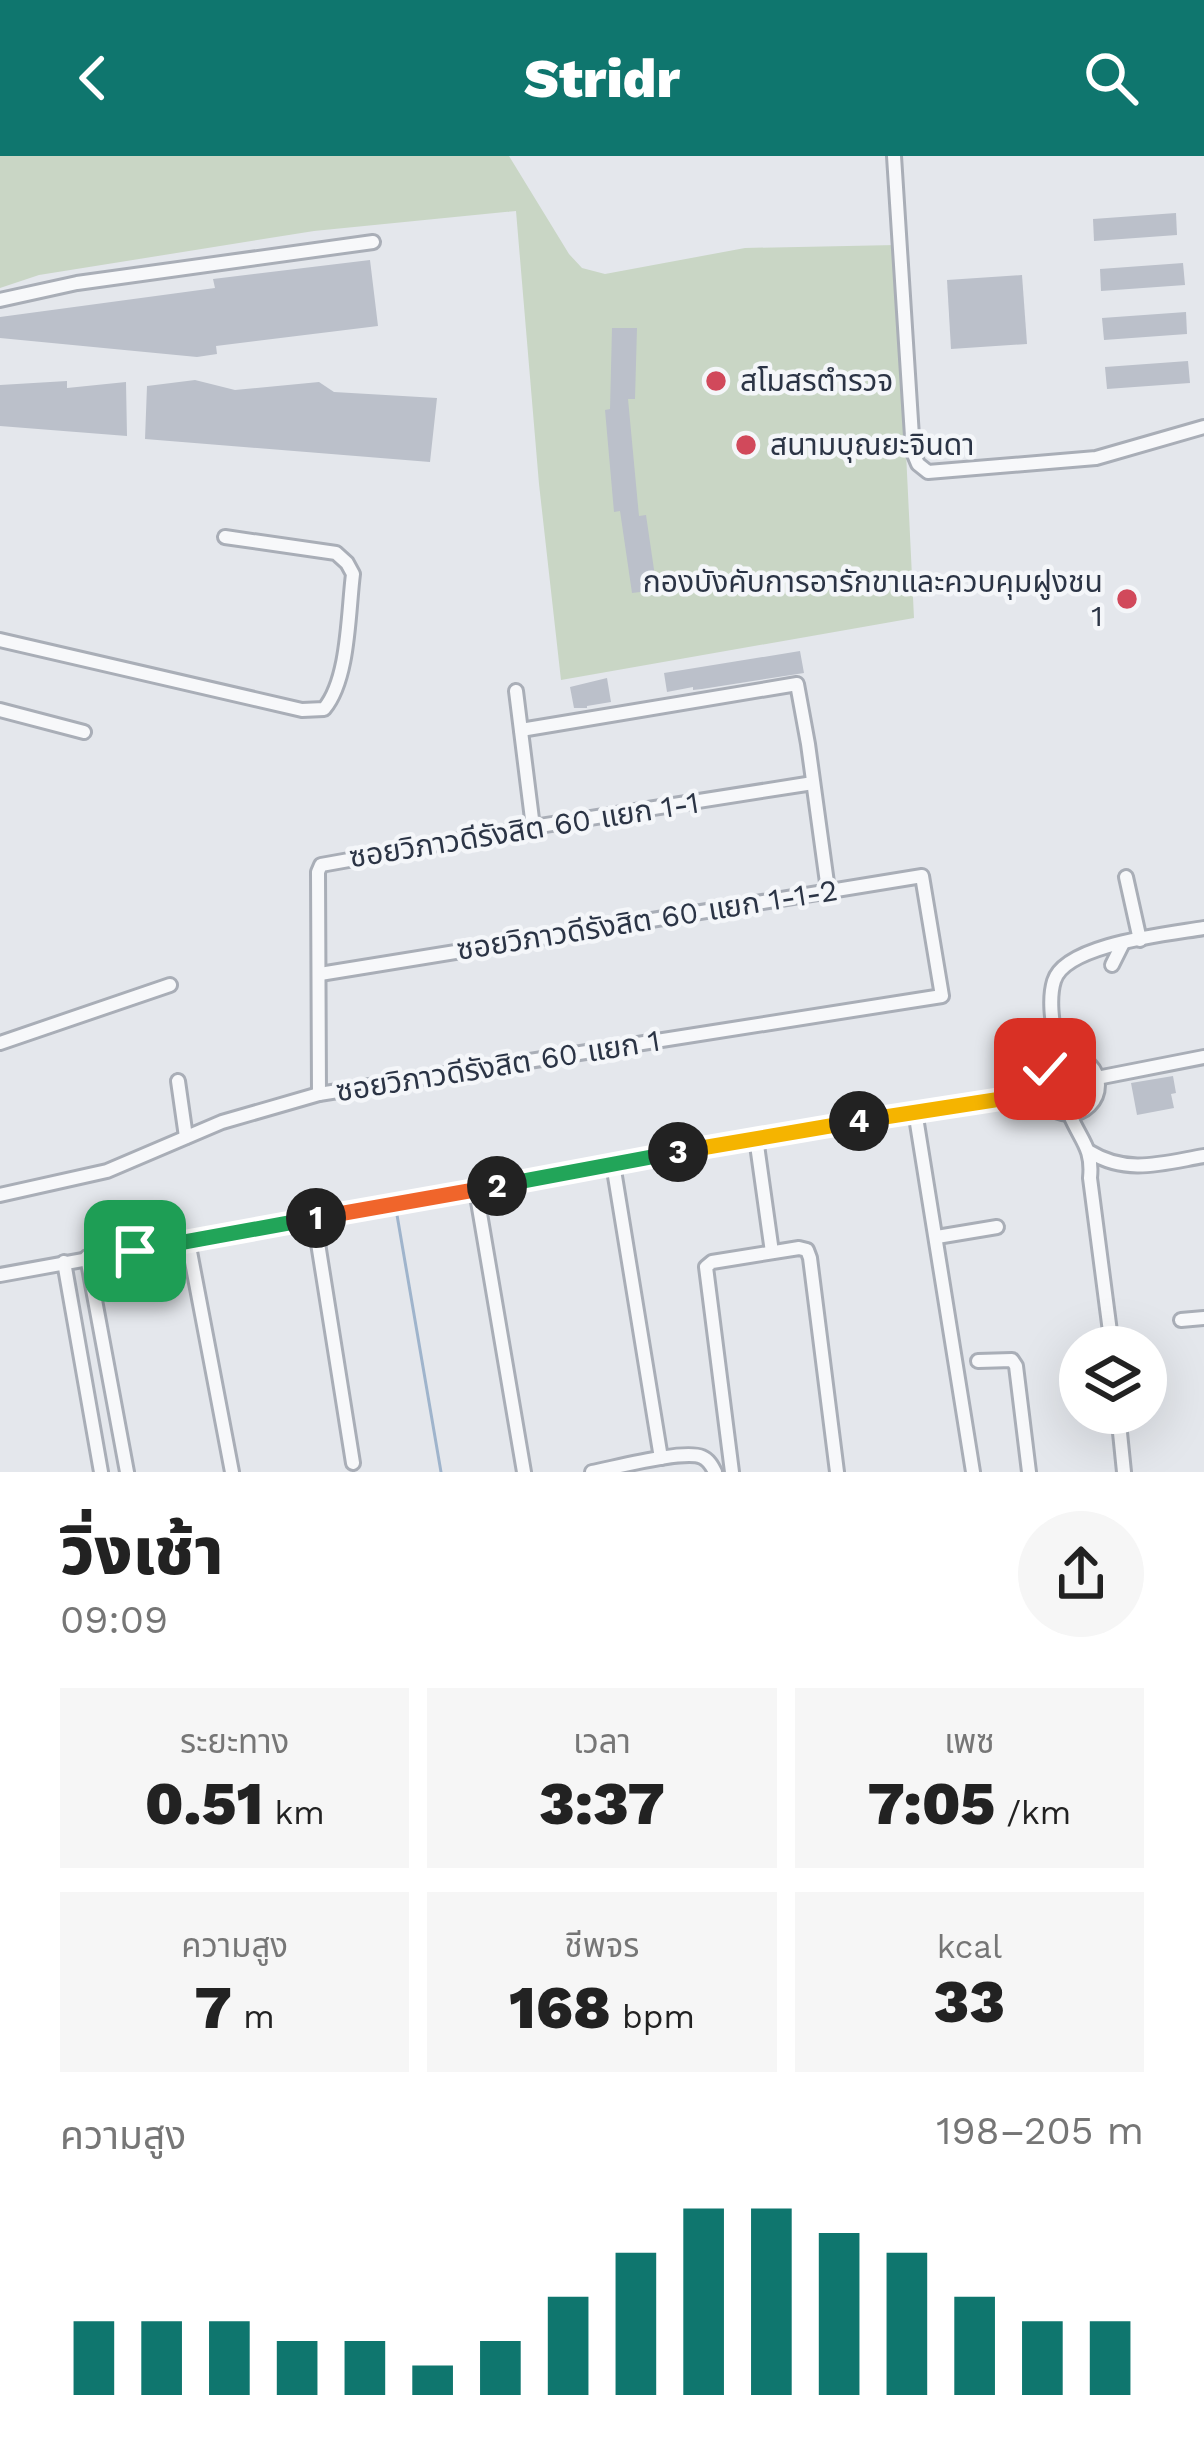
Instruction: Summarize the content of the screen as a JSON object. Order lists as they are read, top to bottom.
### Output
{
  "streets": {
    "street": ["ซอยวิภาวดีรังสิต 60 แยก 1-1", "ซอยวิภาวดีรังสิต 60 แยก 1-1-2", "ซอยวิภาวดีรังสิต 60 แยก 1"]
  },
  "crossings": [
    ["ซอยวิภาวดีรังสิต 60 แยก 1-1", "ซอยวิภาวดีรังสิต 60 แยก 1-1-2"],
    ["ซอยวิภาวดีรังสิต 60 แยก 1-1", "ซอยวิภาวดีรังสิต 60 แยก 1"],
    ["ซอยวิภาวดีรังสิต 60 แยก 1-1-2", "ซอยวิภาวดีรังสิต 60 แยก 1"]
  ],
  "places": ["สโมสรตำรวจ", "สนามบุณยะจินดา", "กองบังคับการอารักขาและควบคุมฝูงชน 1"],
  "page": {
    "header": "Stridr",
    "pins": [
      "4",
      "3",
      "2",
      "1"
    ],
    "heading": ["วิ่งเช้า", "09:09"],
    "stats": [
      ["ระยะทาง", "0.51 km"],
      ["เวลา", "3:37"],
      ["เพซ", "7:05 /km"],
      ["ความสูง", "7 m"],
      ["ชีพจร", "168 bpm"],
      ["kcal", "33"]
    ],
    "chart": ["ความสูง", "198–205 m"]
  }
}
